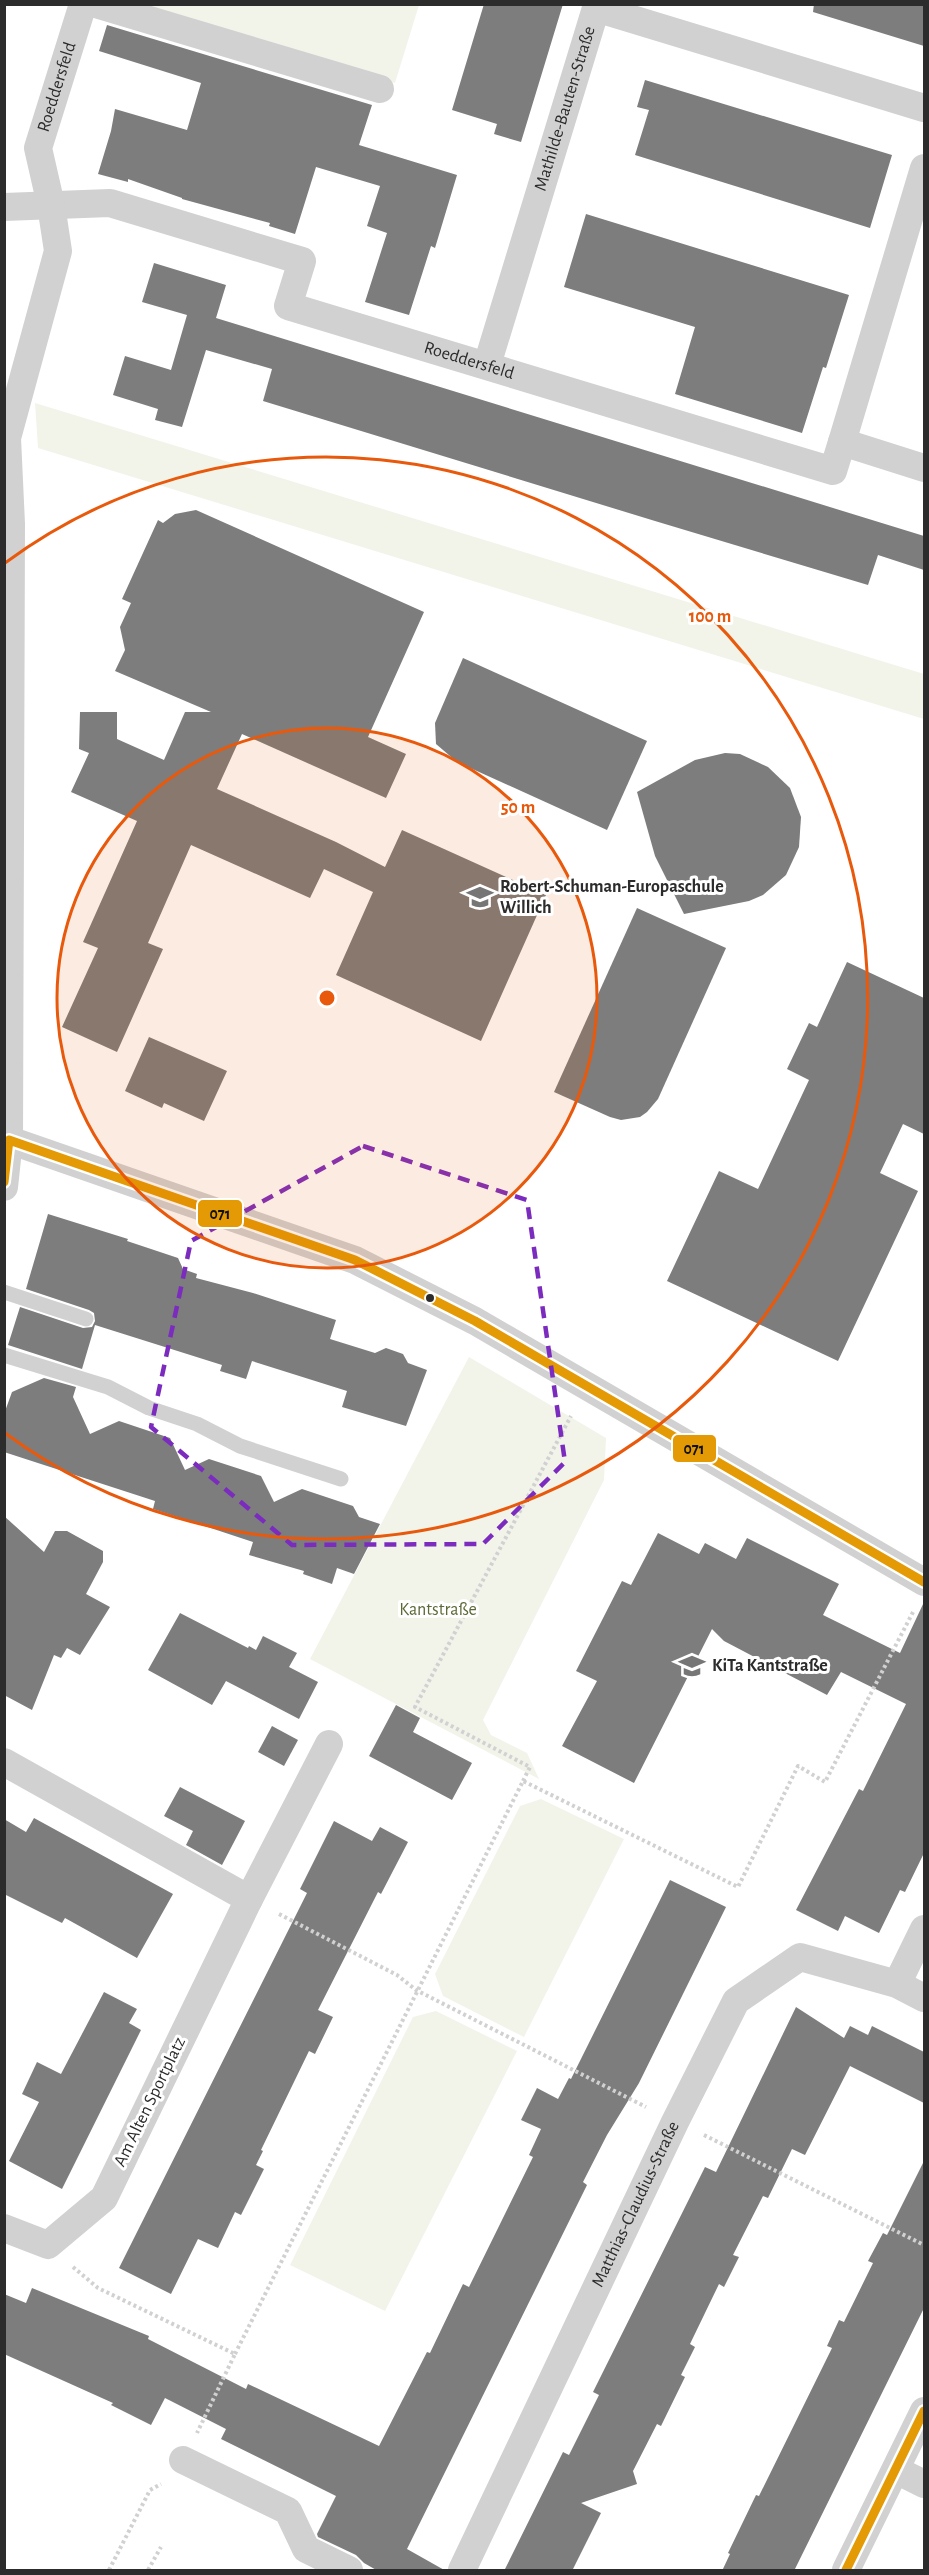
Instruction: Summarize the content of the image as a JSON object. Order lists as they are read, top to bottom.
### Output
{
  "streets": {
    "street": [
      "Roeddersfeld",
      "Mathilde-Bauten-Straße",
      "Am Alten Sportplatz",
      "Matthias-Claudius-Straße"
    ]
  },
  "crossings": [
    ["Roeddersfeld", "Mathilde-Bauten-Straße"]
  ],
  "parks": ["Kantstraße"],
  "places": {
    "school or university": ["Robert-Schuman-Europaschule Willich", "KiTa Kantstraße"]
  },
  "lines": ["transit line 071"],
  "rings": ["100 m", "50 m"]
}
